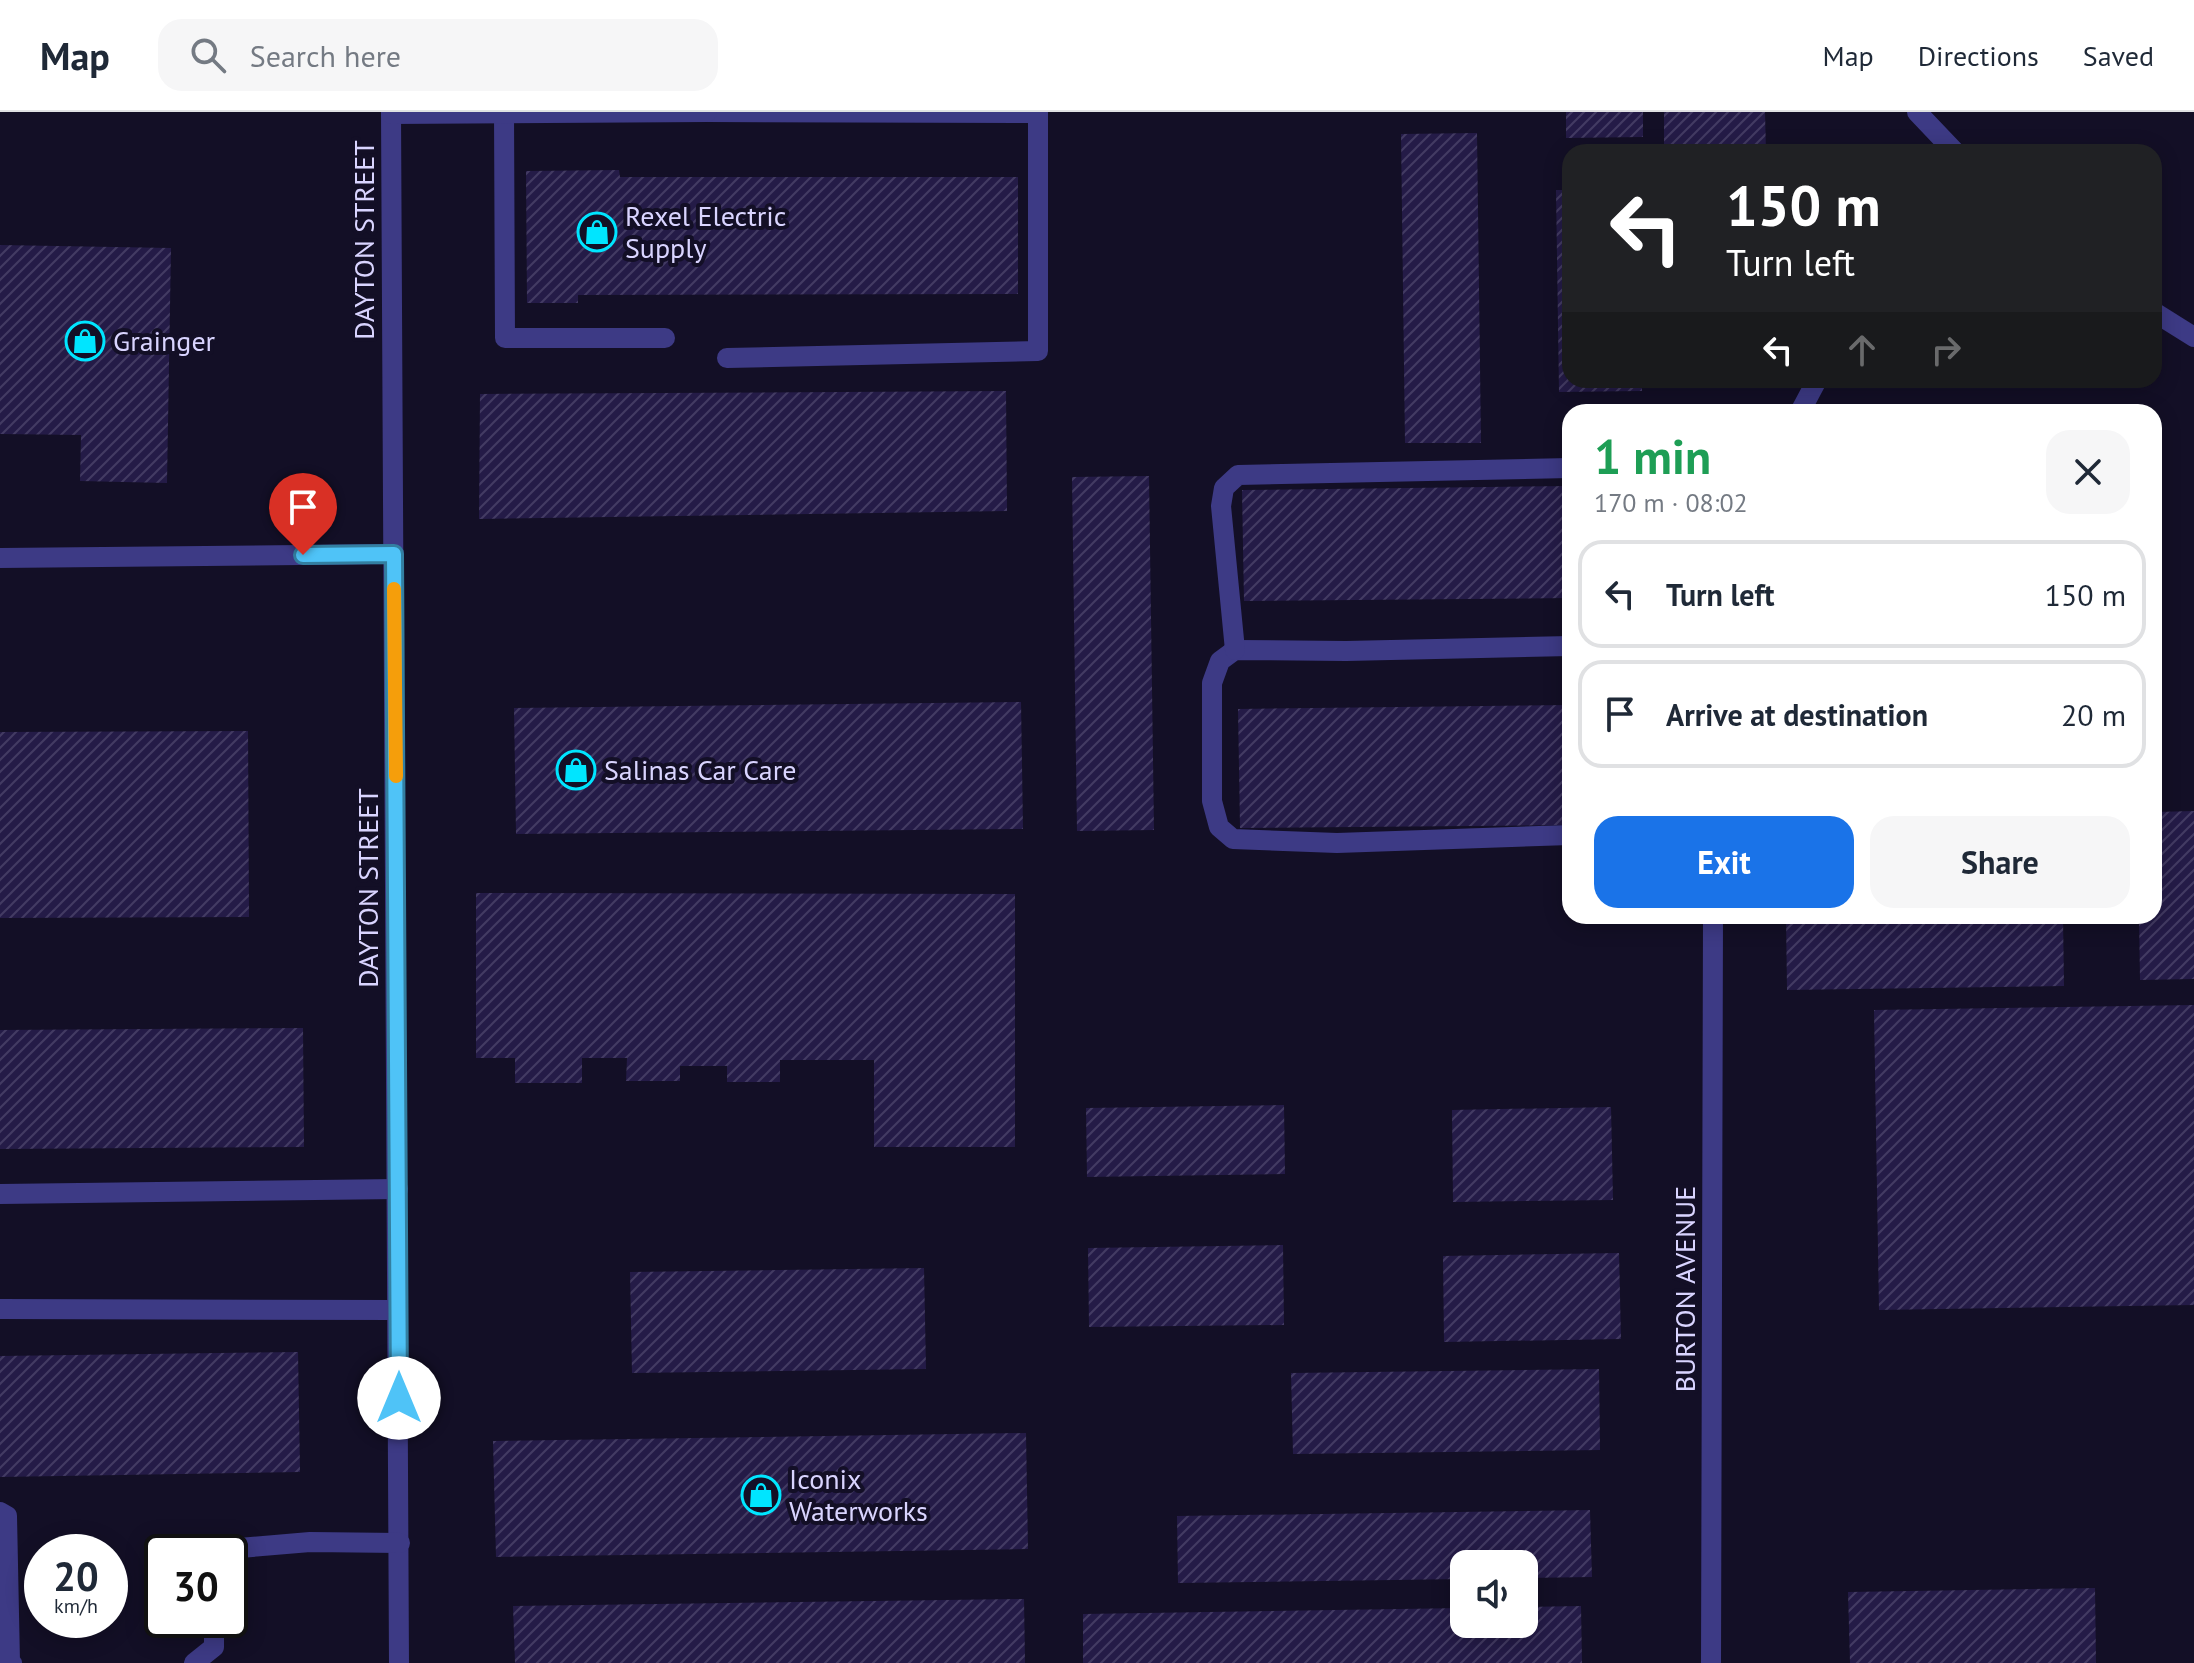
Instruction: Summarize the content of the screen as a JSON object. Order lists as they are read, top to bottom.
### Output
{
  "streets": {
    "street": ["DAYTON STREET", "BURTON AVENUE"]
  },
  "places": {
    "shop": [
      "Rexel Electric Supply",
      "Grainger",
      "Salinas Car Care",
      "Iconix Waterworks"
    ]
  },
  "page": {
    "header": "Map",
    "search": "Search here",
    "nav": ["Map", "Directions", "Saved"],
    "turn": ["150 m", "Turn left"],
    "heading": ["1 min", "170 m · 08:02"],
    "list": [
      {
        "name": "Turn left",
        "value": "150 m"
      },
      {
        "name": "Arrive at destination",
        "value": "20 m"
      }
    ],
    "buttons": ["Exit", "Share"],
    "speed": "20 km/h",
    "limit": "30"
  }
}
